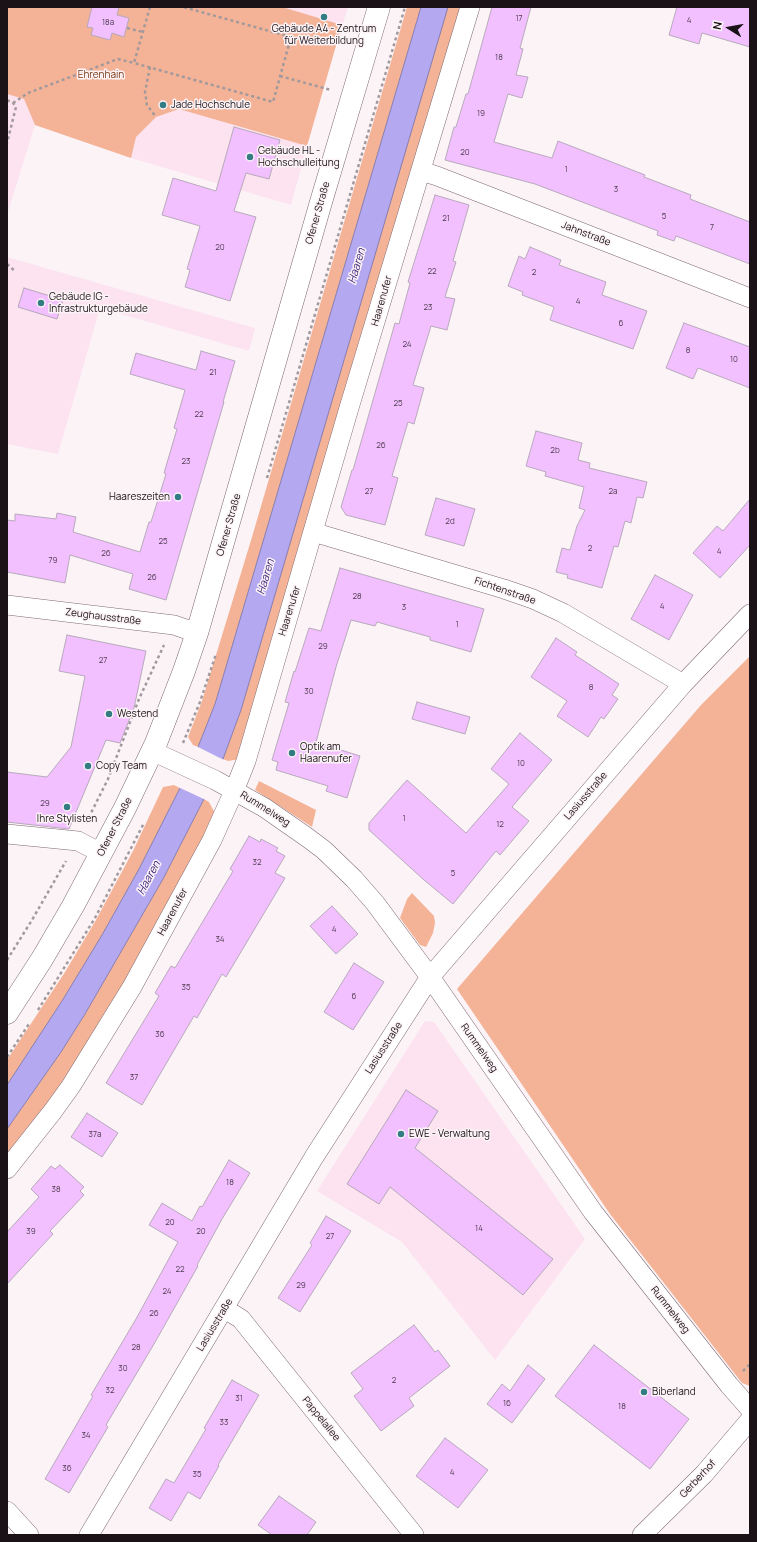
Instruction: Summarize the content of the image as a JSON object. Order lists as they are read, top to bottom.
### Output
{
  "streets": {
    "main road": ["Ofener Straße"],
    "street": [
      "Jahnstraße",
      "Haarenufer",
      "Fichtenstraße",
      "Zeughausstraße",
      "Lasiusstraße",
      "Rummelweg",
      "Pappelallee",
      "Gerberhof"
    ]
  },
  "crossings": [
    ["Ofener Straße", "Zeughausstraße"],
    ["Ofener Straße", "Rummelweg"],
    ["Jahnstraße", "Haarenufer"],
    ["Haarenufer", "Fichtenstraße"],
    ["Haarenufer", "Rummelweg"],
    ["Fichtenstraße", "Lasiusstraße"],
    ["Lasiusstraße", "Rummelweg"],
    ["Lasiusstraße", "Pappelallee"]
  ],
  "water": ["Haaren"],
  "parks": ["Ehrenhain"],
  "places": [
    "Gebäude A4 - Zentrum für Weiterbildung",
    "Jade Hochschule",
    "Gebäude HL - Hochschulleitung",
    "Gebäude IG - Infrastrukturgebäude",
    "Haareszeiten",
    "Westend",
    "Optik am Haarenufer",
    "Copy Team",
    "Ihre Stylisten",
    "EWE - Verwaltung",
    "Biberland"
  ],
  "house_numbers": [
    "17",
    "4",
    "18a",
    "18",
    "19",
    "20",
    "1",
    "3",
    "5",
    "21",
    "7",
    "20",
    "22",
    "2",
    "4",
    "23",
    "6",
    "24",
    "8",
    "10",
    "21",
    "25",
    "22",
    "26",
    "2b",
    "23",
    "27",
    "2a",
    "2d",
    "25",
    "2",
    "4",
    "26",
    "79",
    "26",
    "28",
    "4",
    "3",
    "1",
    "29",
    "27",
    "8",
    "30",
    "10",
    "29",
    "1",
    "12",
    "32",
    "5",
    "4",
    "34",
    "35",
    "6",
    "36",
    "37",
    "37a",
    "18",
    "38",
    "20",
    "14",
    "39",
    "20",
    "27",
    "22",
    "29",
    "24",
    "26",
    "28",
    "30",
    "2",
    "32",
    "31",
    "16",
    "18",
    "33",
    "34",
    "36",
    "4",
    "35"
  ],
  "north": "left"
}
